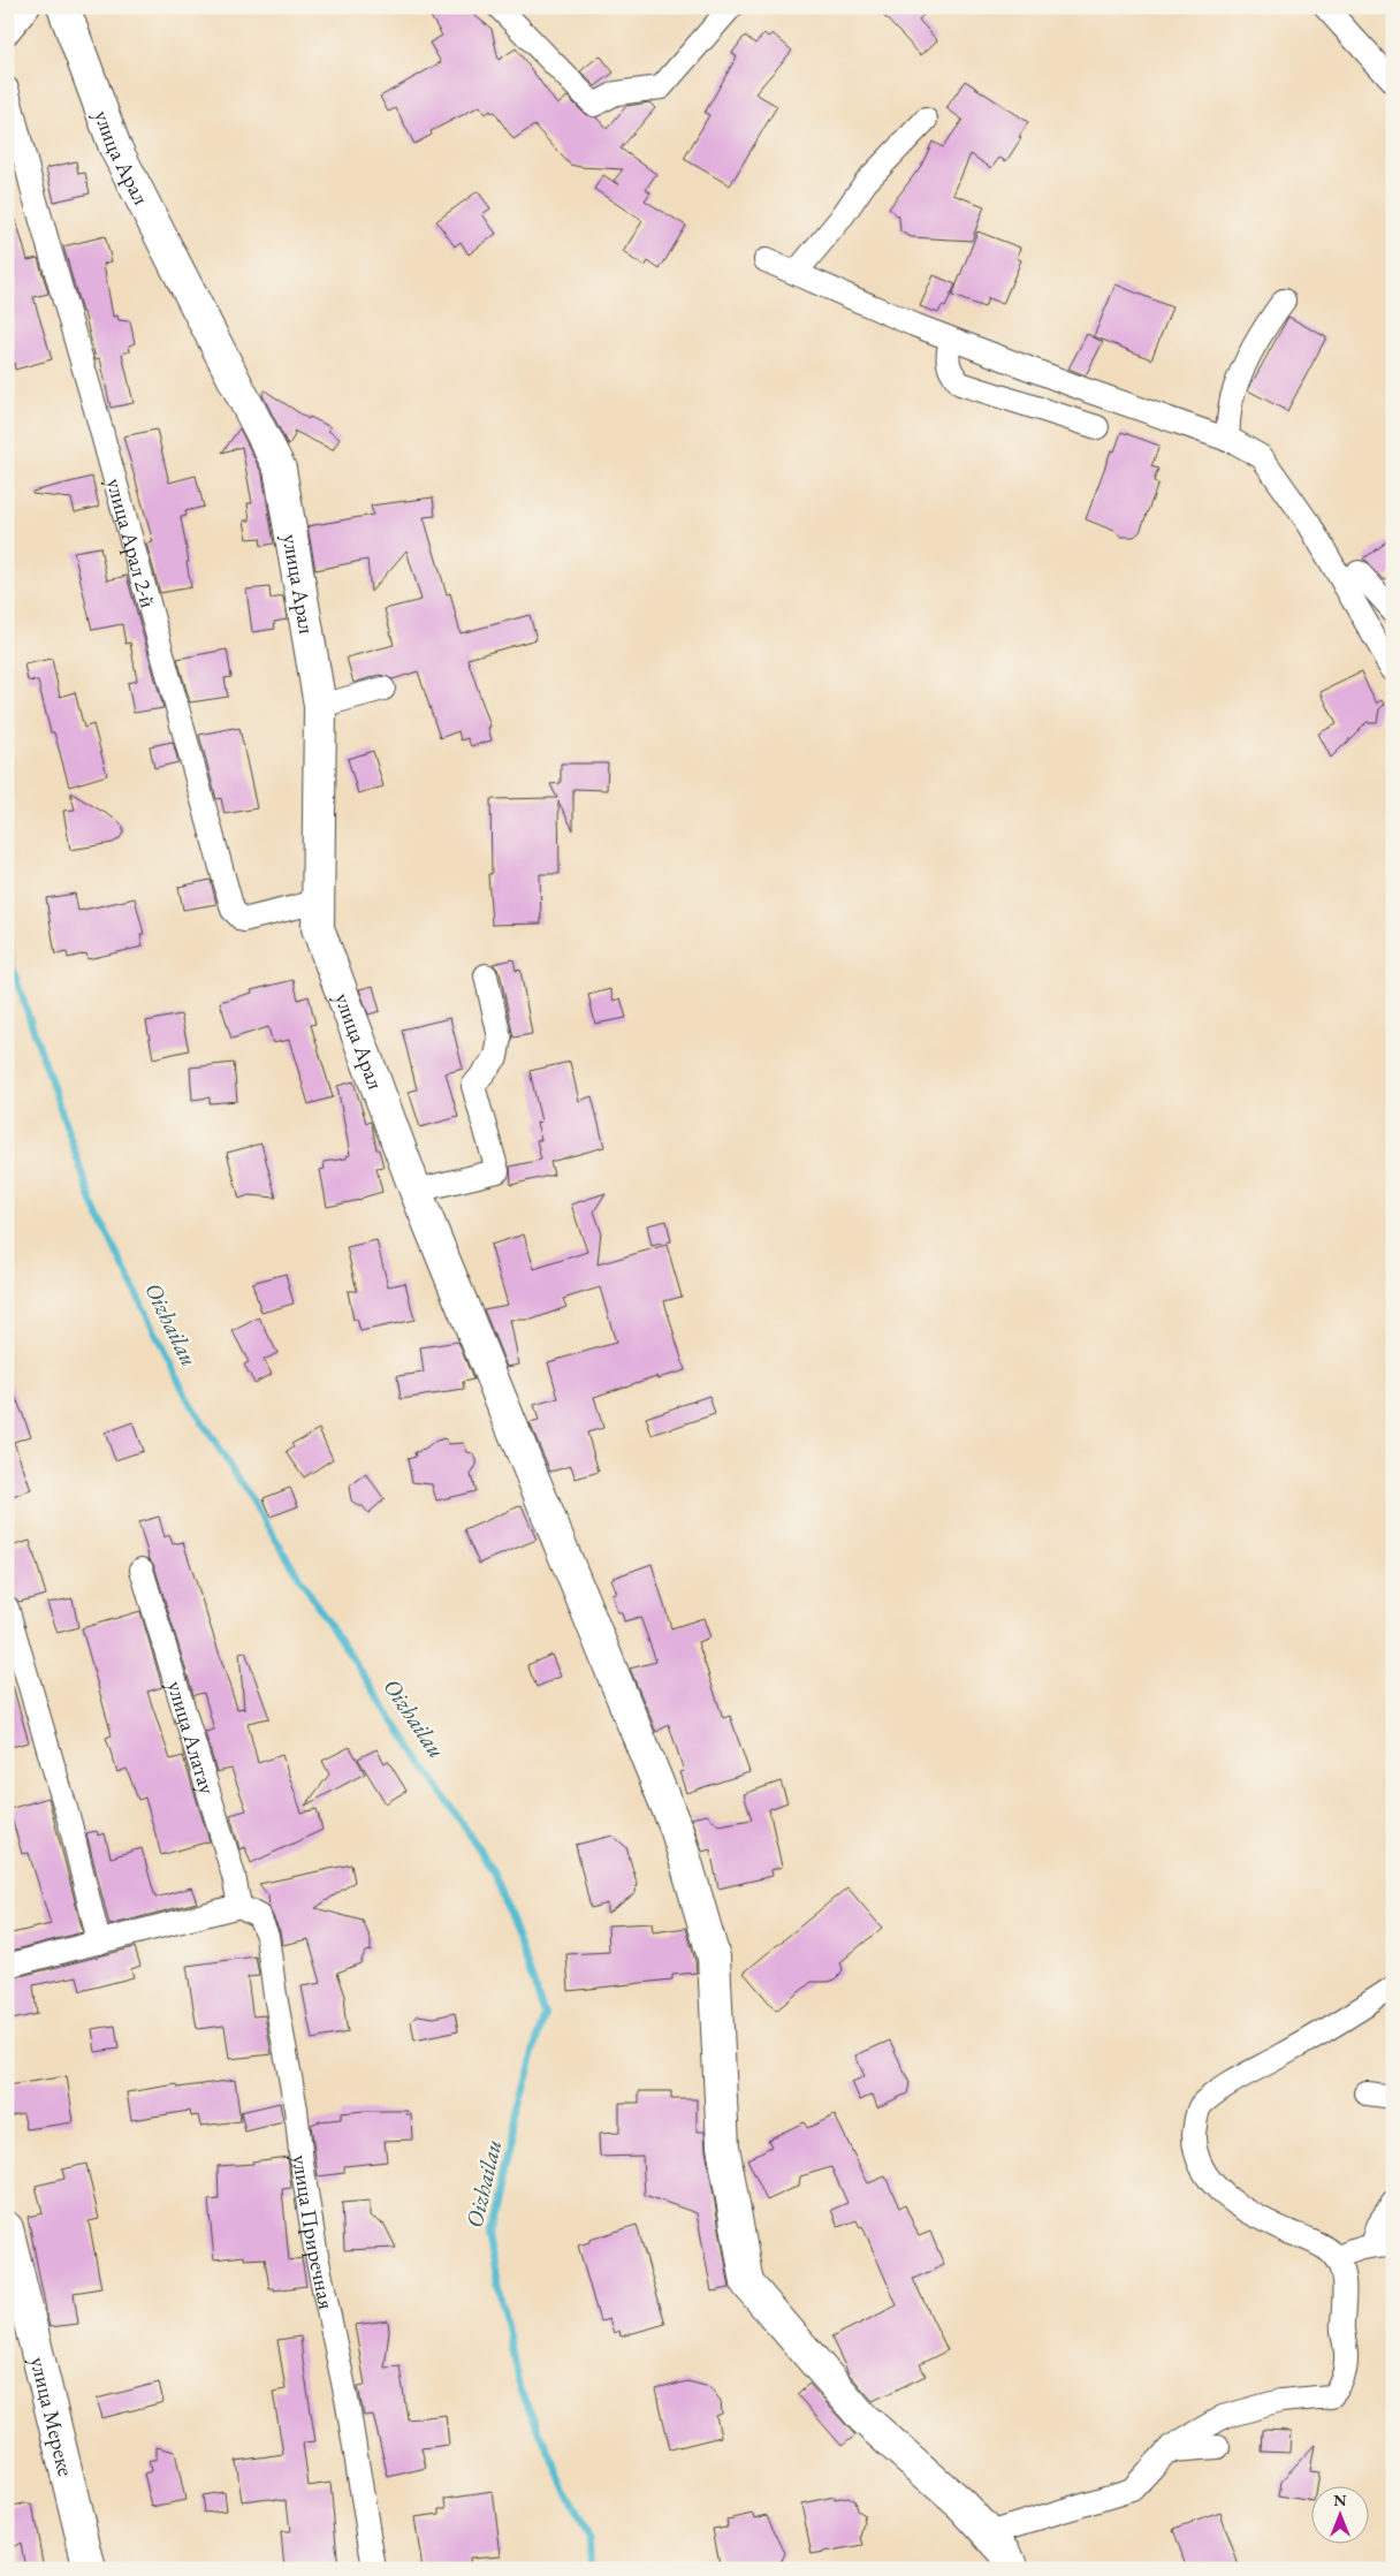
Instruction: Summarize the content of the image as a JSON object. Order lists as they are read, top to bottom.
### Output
{
  "streets": {
    "street": [
      "улица Арал",
      "улица Арал 2-й",
      "улица Алатау",
      "улица Приречная",
      "улица Мереке"
    ]
  },
  "crossings": [
    ["улица Арал", "улица Арал 2-й"],
    ["улица Алатау", "улица Приречная"]
  ],
  "water": ["Oizhailau"],
  "north": "top"
}
